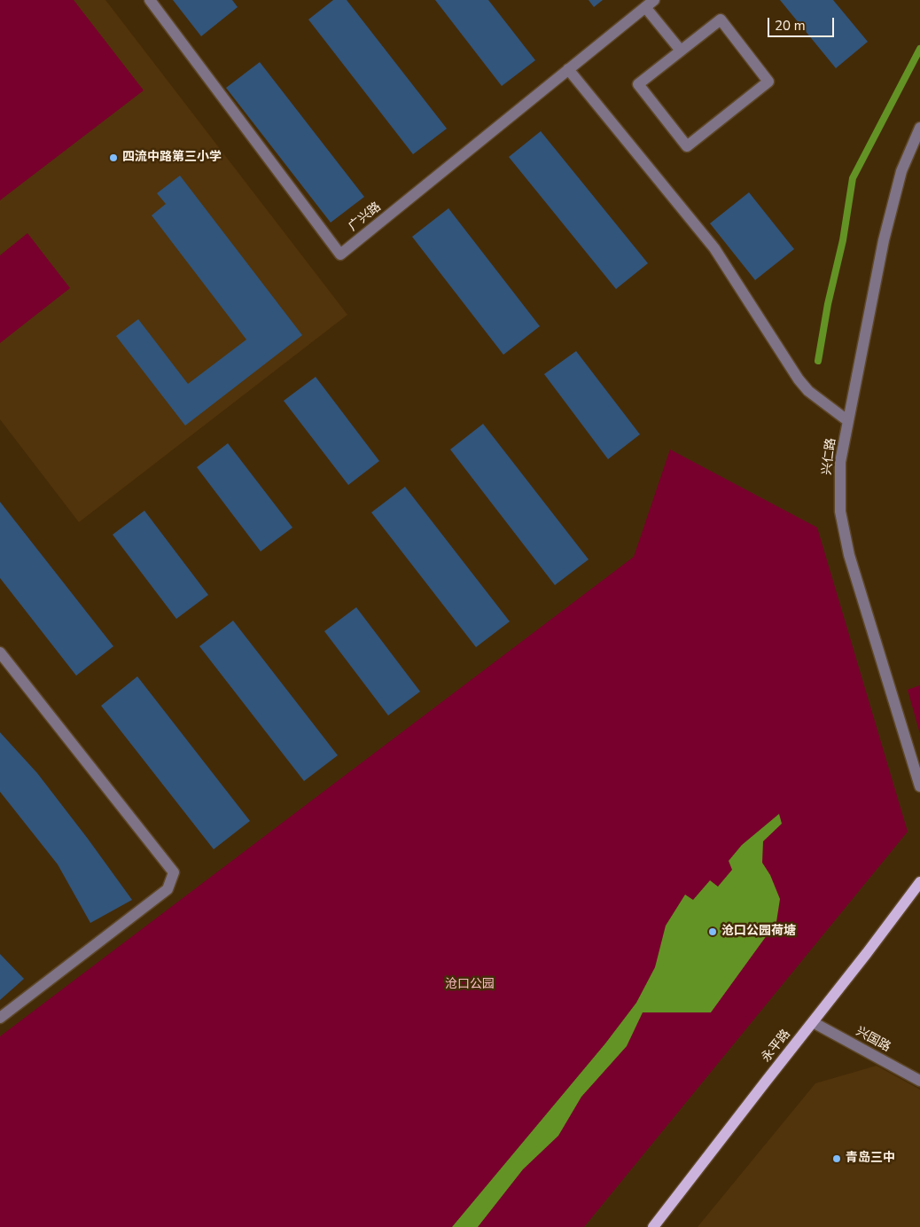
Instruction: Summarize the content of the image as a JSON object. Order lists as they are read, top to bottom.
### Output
{
  "streets": {
    "main road": ["永平路"],
    "street": ["广兴路", "兴仁路", "兴国路"]
  },
  "crossings": [
    ["兴国路", "永平路"]
  ],
  "parks": ["沧口公园"],
  "places": ["四流中路第三小学", "沧口公园荷塘", "青岛三中"],
  "scale_bar": "20 m"
}
